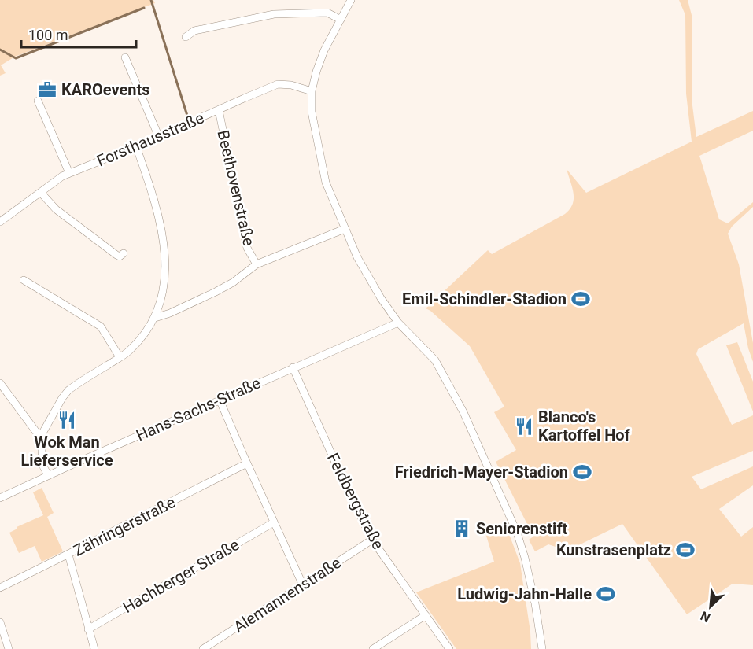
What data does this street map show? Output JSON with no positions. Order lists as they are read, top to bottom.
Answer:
{
  "streets": {
    "street": [
      "Forsthausstraße",
      "Beethovenstraße",
      "Hans-Sachs-Straße",
      "Feldbergstraße",
      "Zähringerstraße",
      "Hachberger Straße",
      "Alemannenstraße"
    ]
  },
  "crossings": [
    ["Forsthausstraße", "Beethovenstraße"],
    ["Hans-Sachs-Straße", "Feldbergstraße"],
    ["Feldbergstraße", "Alemannenstraße"]
  ],
  "places": {
    "office": ["KAROevents"],
    "sports": [
      "Emil-Schindler-Stadion",
      "Friedrich-Mayer-Stadion",
      "Kunstrasenplatz",
      "Ludwig-Jahn-Halle"
    ],
    "restaurant": ["Wok Man Lieferservice", "Blanco's Kartoffel Hof"],
    "building": ["Seniorenstift"]
  },
  "scale_bar": "100 m",
  "north": "bottom left"
}
